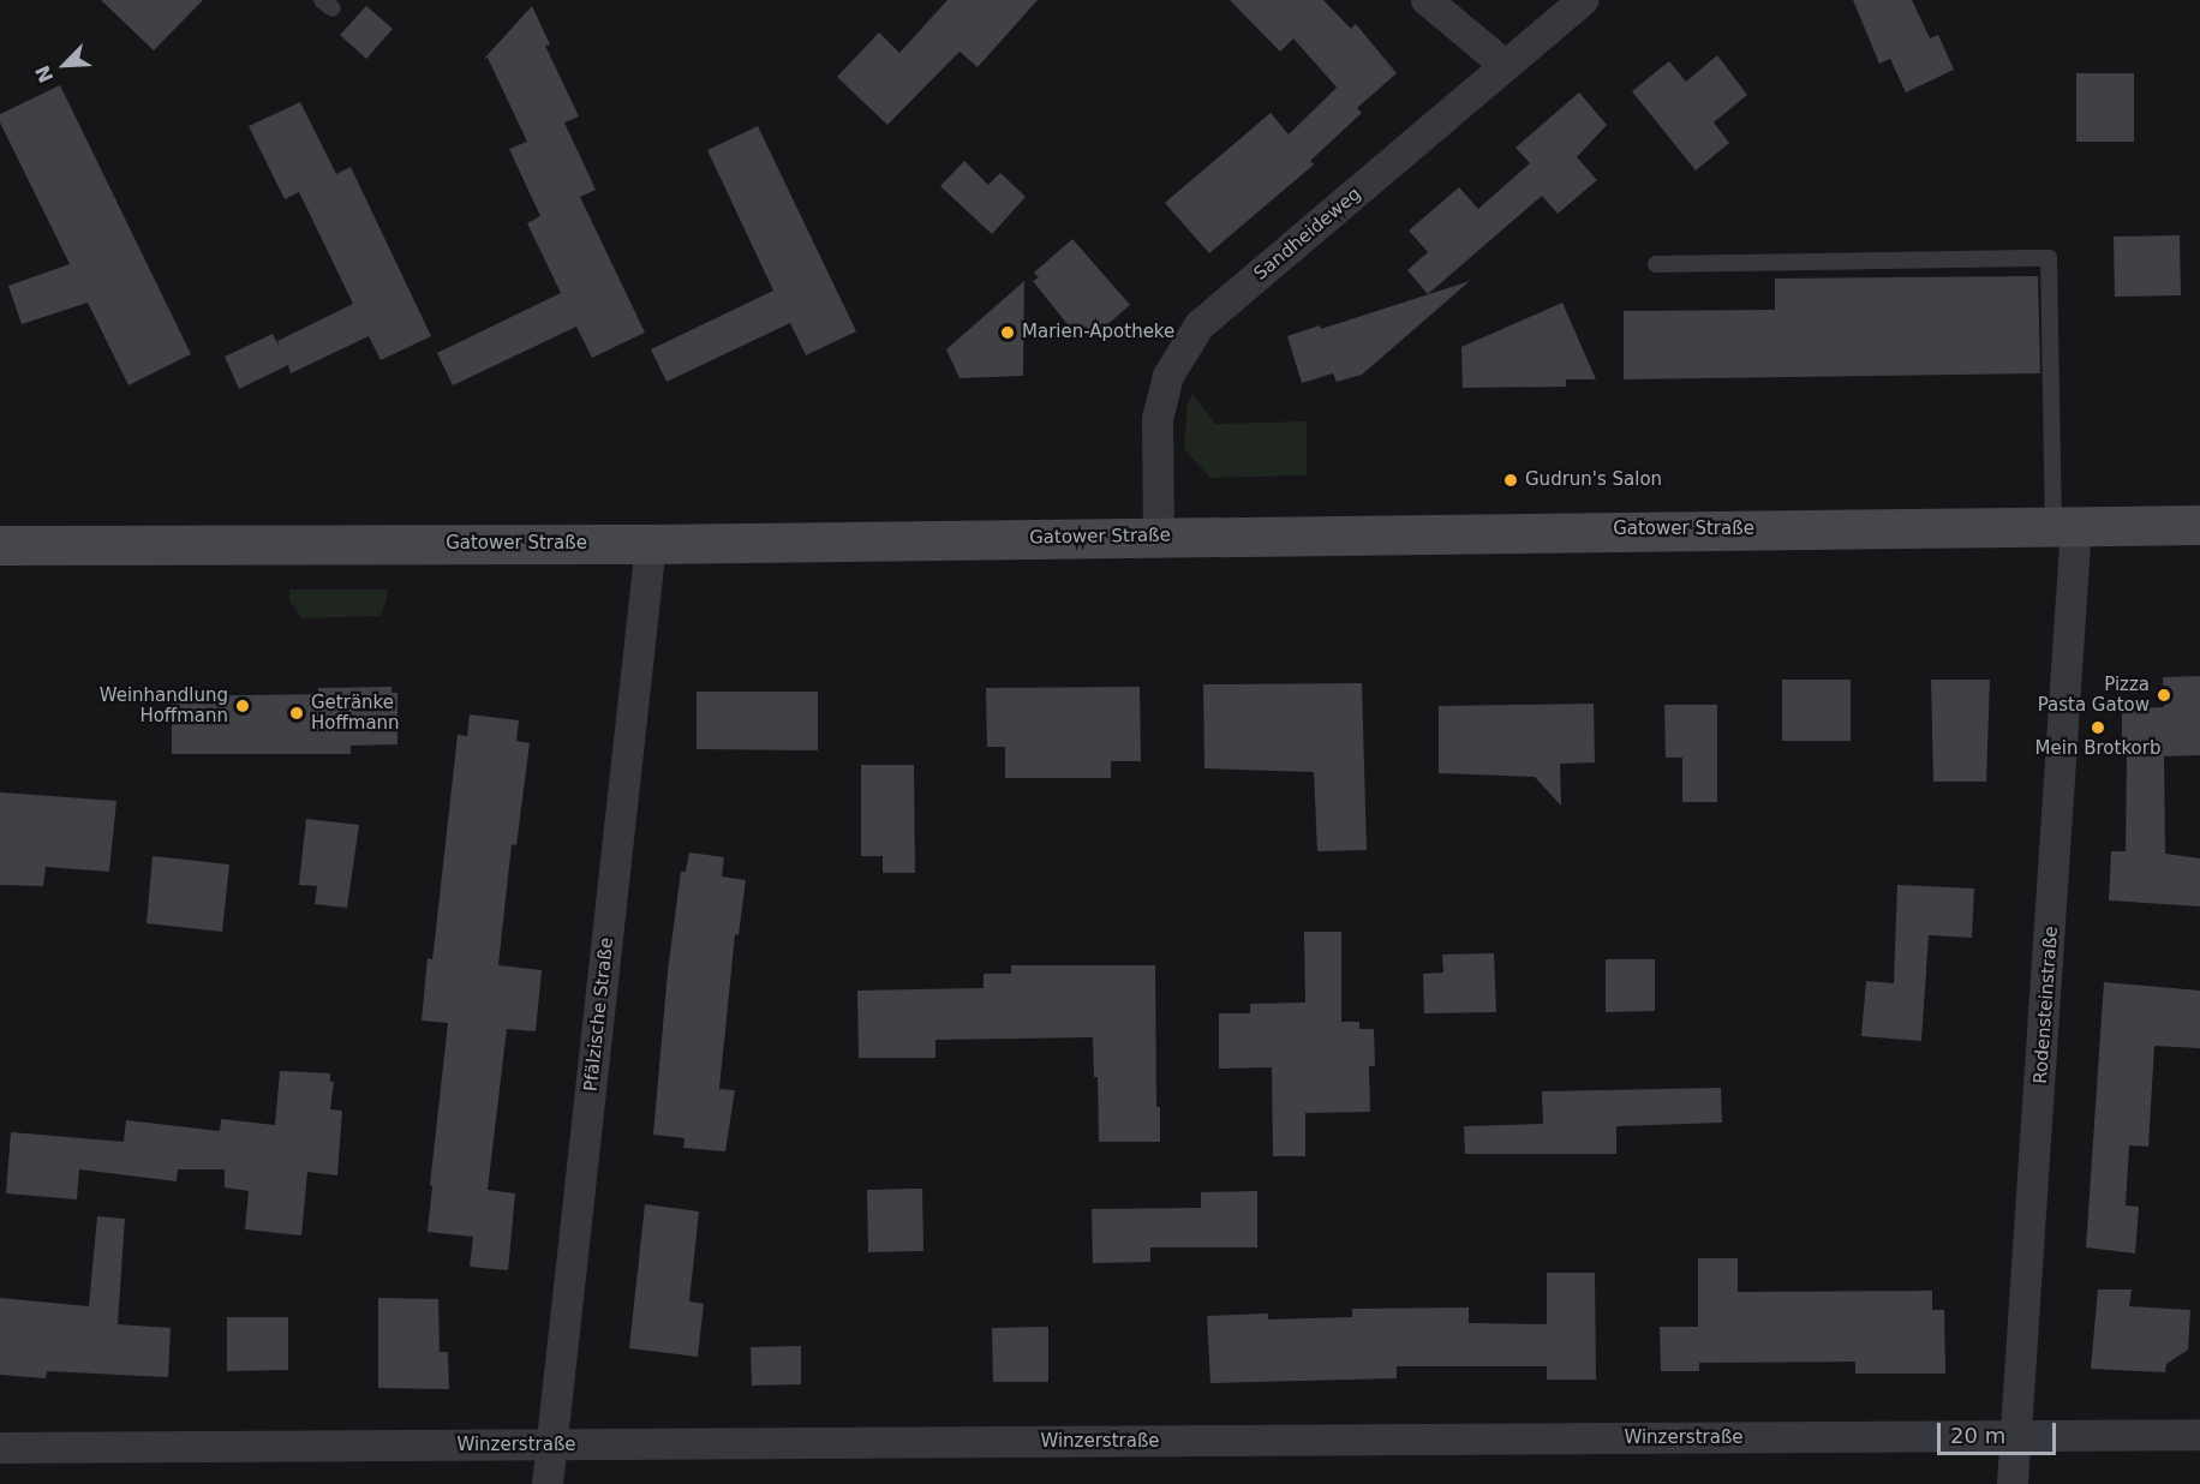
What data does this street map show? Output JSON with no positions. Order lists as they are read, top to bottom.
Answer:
{
  "streets": {
    "main road": ["Gatower Straße"],
    "street": [
      "Sandheideweg",
      "Rodensteinstraße",
      "Pfälzische Straße",
      "Winzerstraße"
    ]
  },
  "crossings": [
    ["Sandheideweg", "Gatower Straße"],
    ["Gatower Straße", "Rodensteinstraße"],
    ["Gatower Straße", "Pfälzische Straße"],
    ["Rodensteinstraße", "Winzerstraße"],
    ["Pfälzische Straße", "Winzerstraße"]
  ],
  "places": [
    "Marien-Apotheke",
    "Gudrun's Salon",
    "Pizza Pasta Gatow",
    "Weinhandlung Hoffmann",
    "Getränke Hoffmann",
    "Mein Brotkorb"
  ],
  "scale_bar": "20 m",
  "north": "bottom left"
}
